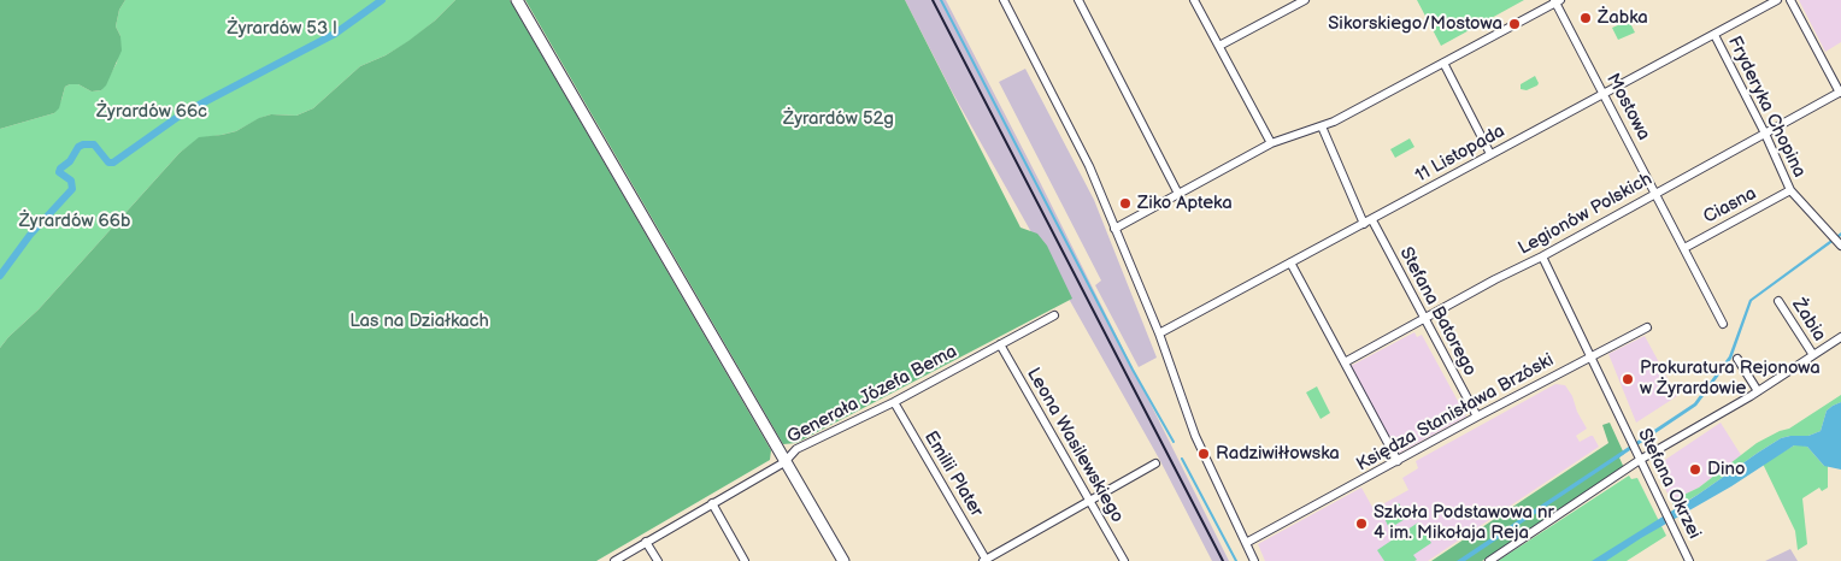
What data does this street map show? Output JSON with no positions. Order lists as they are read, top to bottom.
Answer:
{
  "streets": {
    "street": [
      "Mostowa",
      "Fryderyka Chopina",
      "11 Listopada",
      "Ciasna",
      "Legionów Polskich",
      "Stefana Batorego",
      "Żabia",
      "Generała Józefa Bema",
      "Księdza Stanisława Brzóski",
      "Leona Wasilewskiego",
      "Emilii Plater",
      "Stefana Okrzei"
    ]
  },
  "crossings": [
    ["Mostowa", "11 Listopada"],
    ["Mostowa", "Ciasna"],
    ["Mostowa", "Legionów Polskich"],
    ["Fryderyka Chopina", "11 Listopada"],
    ["Fryderyka Chopina", "Ciasna"],
    ["Fryderyka Chopina", "Legionów Polskich"],
    ["11 Listopada", "Stefana Batorego"],
    ["Legionów Polskich", "Stefana Batorego"],
    ["Legionów Polskich", "Stefana Okrzei"],
    ["Stefana Batorego", "Księdza Stanisława Brzóski"],
    ["Generała Józefa Bema", "Leona Wasilewskiego"],
    ["Generała Józefa Bema", "Emilii Plater"],
    ["Księdza Stanisława Brzóski", "Stefana Okrzei"]
  ],
  "parks": [
    "Żyrardów 53 l",
    "Żyrardów 66c",
    "Żyrardów 52g",
    "Żyrardów 66b",
    "Las na Działkach"
  ],
  "places": [
    "Żabka",
    "Sikorskiego/Mostowa",
    "Ziko Apteka",
    "Prokuratura Rejonowa w Żyrardowie",
    "Radziwiłłowska",
    "Dino",
    "Szkoła Podstawowa nr 4 im. Mikołaja Reja"
  ]
}
